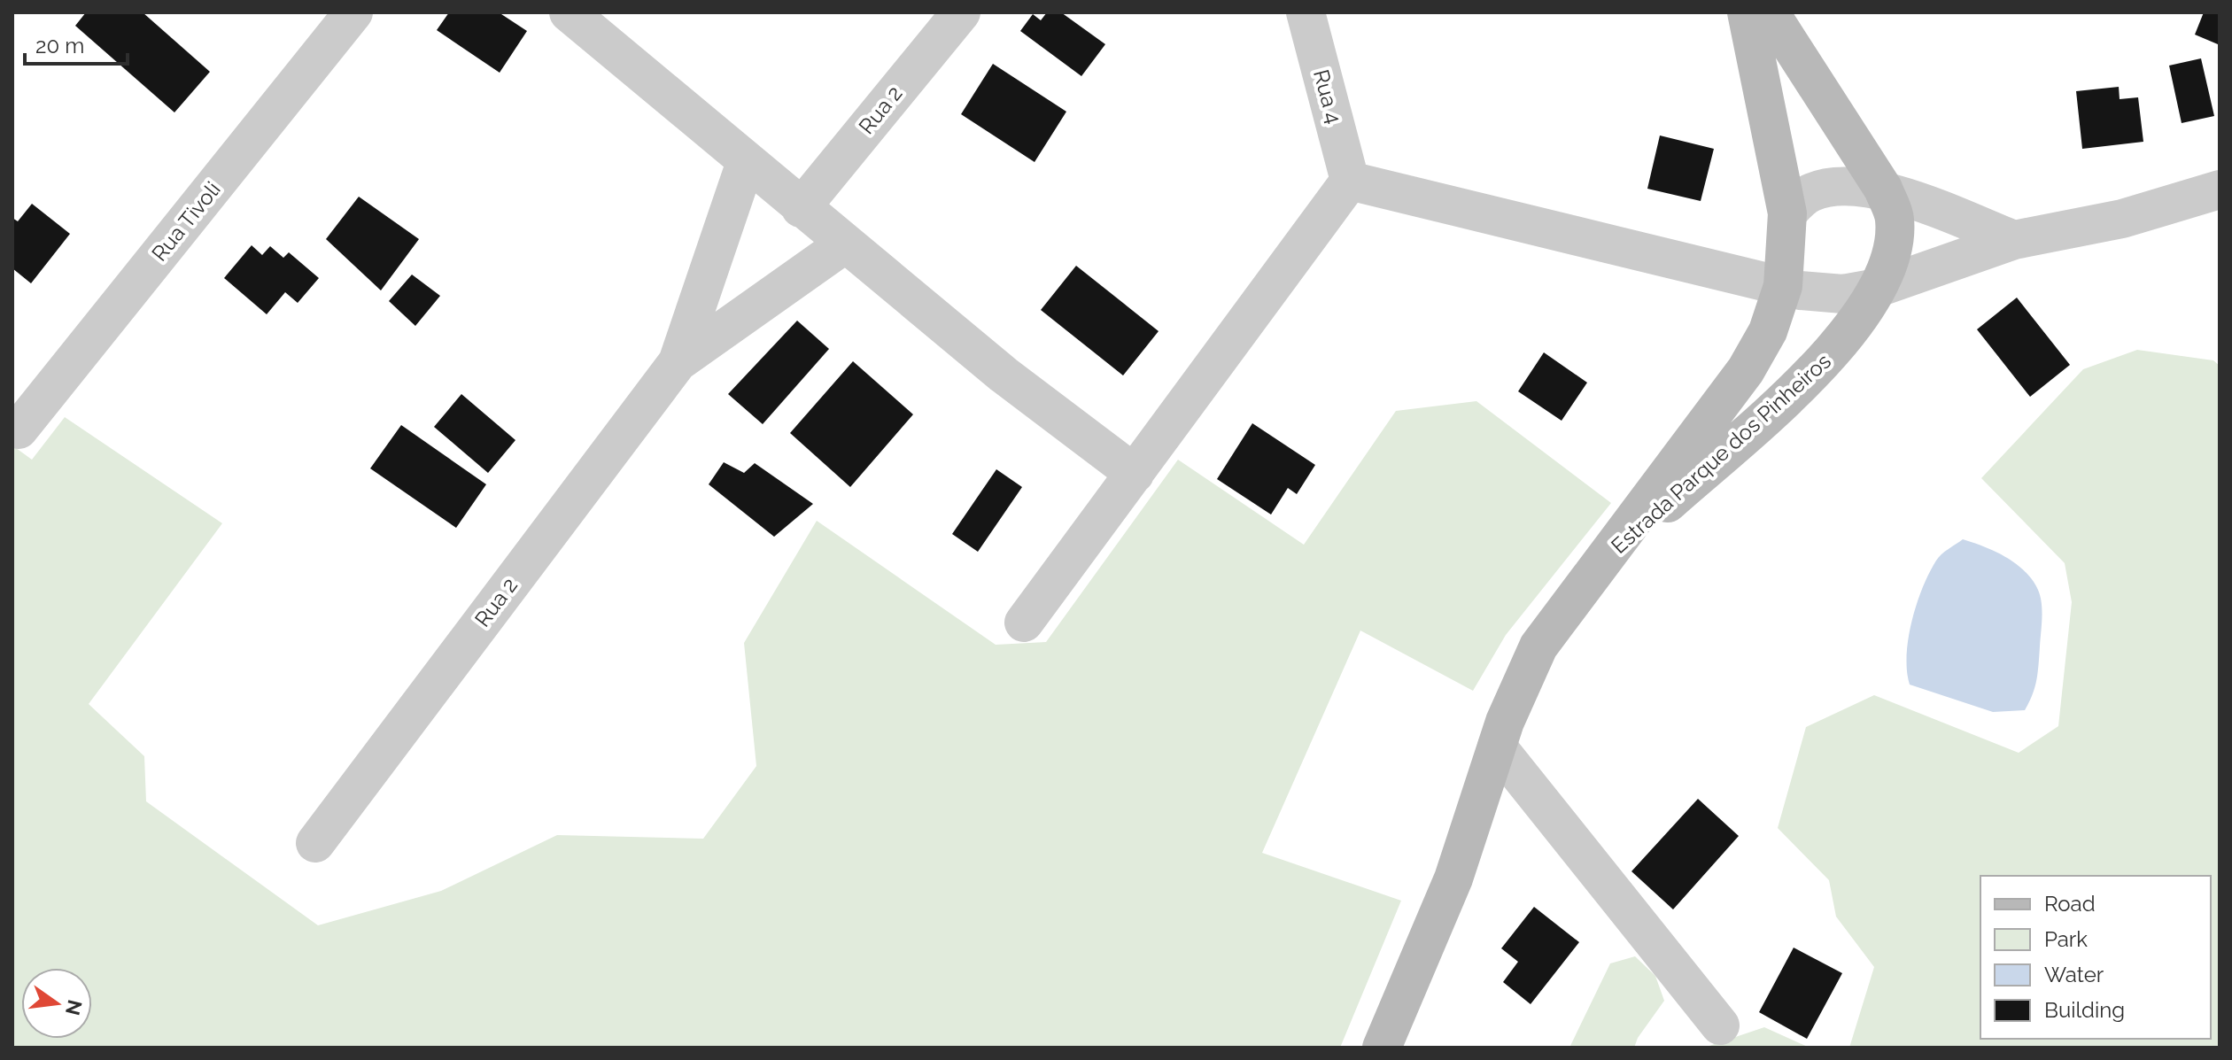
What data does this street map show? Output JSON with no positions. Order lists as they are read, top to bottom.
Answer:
{
  "streets": {
    "street": [
      "Rua 4",
      "Rua 2",
      "Rua Tivoli",
      "Estrada Parque dos Pinheiros"
    ]
  },
  "legend": [
    "Road",
    "Park",
    "Water",
    "Building"
  ],
  "scale_bar": "20 m",
  "north": "right"
}
